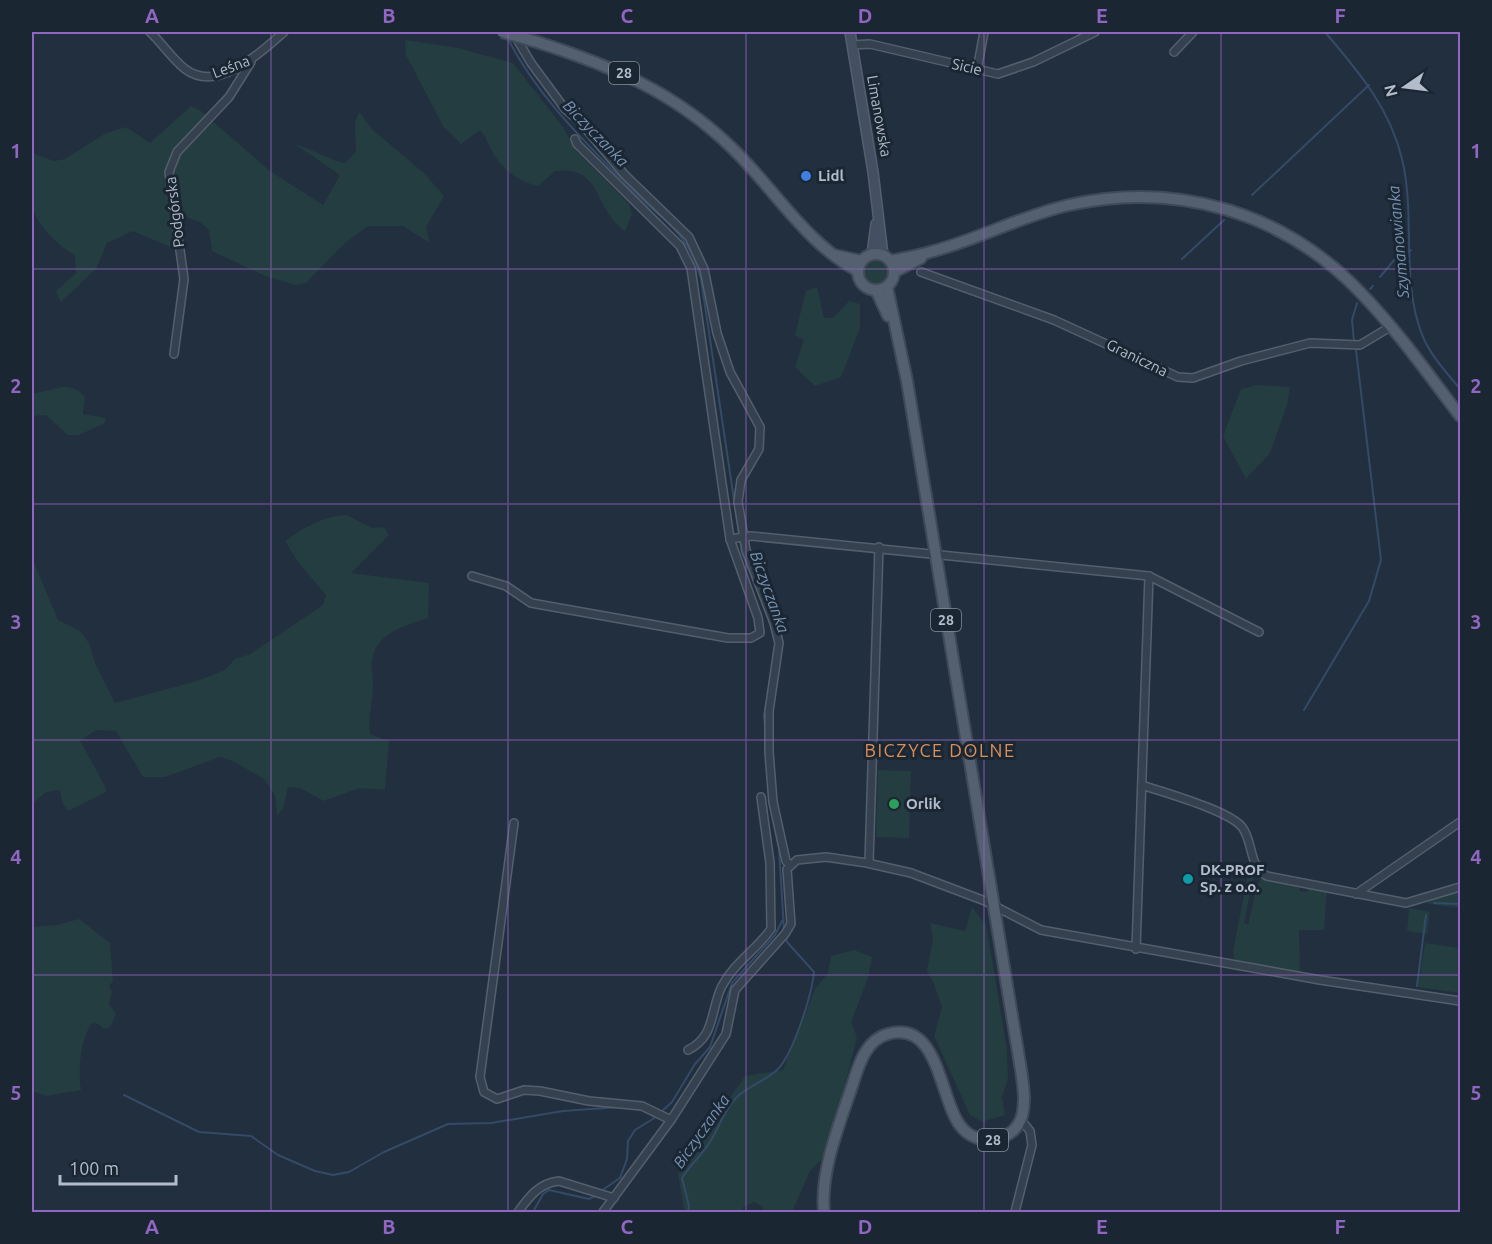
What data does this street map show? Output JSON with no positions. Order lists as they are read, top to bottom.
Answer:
{
  "streets": {
    "main road": ["28", "Limanowska"],
    "street": [
      "Leśna",
      "Sicie",
      "Podgórska",
      "Graniczna"
    ]
  },
  "crossings": [
    ["Leśna", "Podgórska"],
    ["Sicie", "Limanowska"]
  ],
  "districts": ["BICZYCE DOLNE"],
  "water": ["Biczyczanka", "Szymanowianka"],
  "places": ["Lidl", "Orlik", "DK-PROF Sp. z o.o."],
  "scale_bar": "100 m",
  "north": "left",
  "grid": {
    "columns": [
      "A",
      "B",
      "C",
      "D",
      "E",
      "F"
    ],
    "rows": [
      "1",
      "2",
      "3",
      "4",
      "5"
    ]
  }
}
